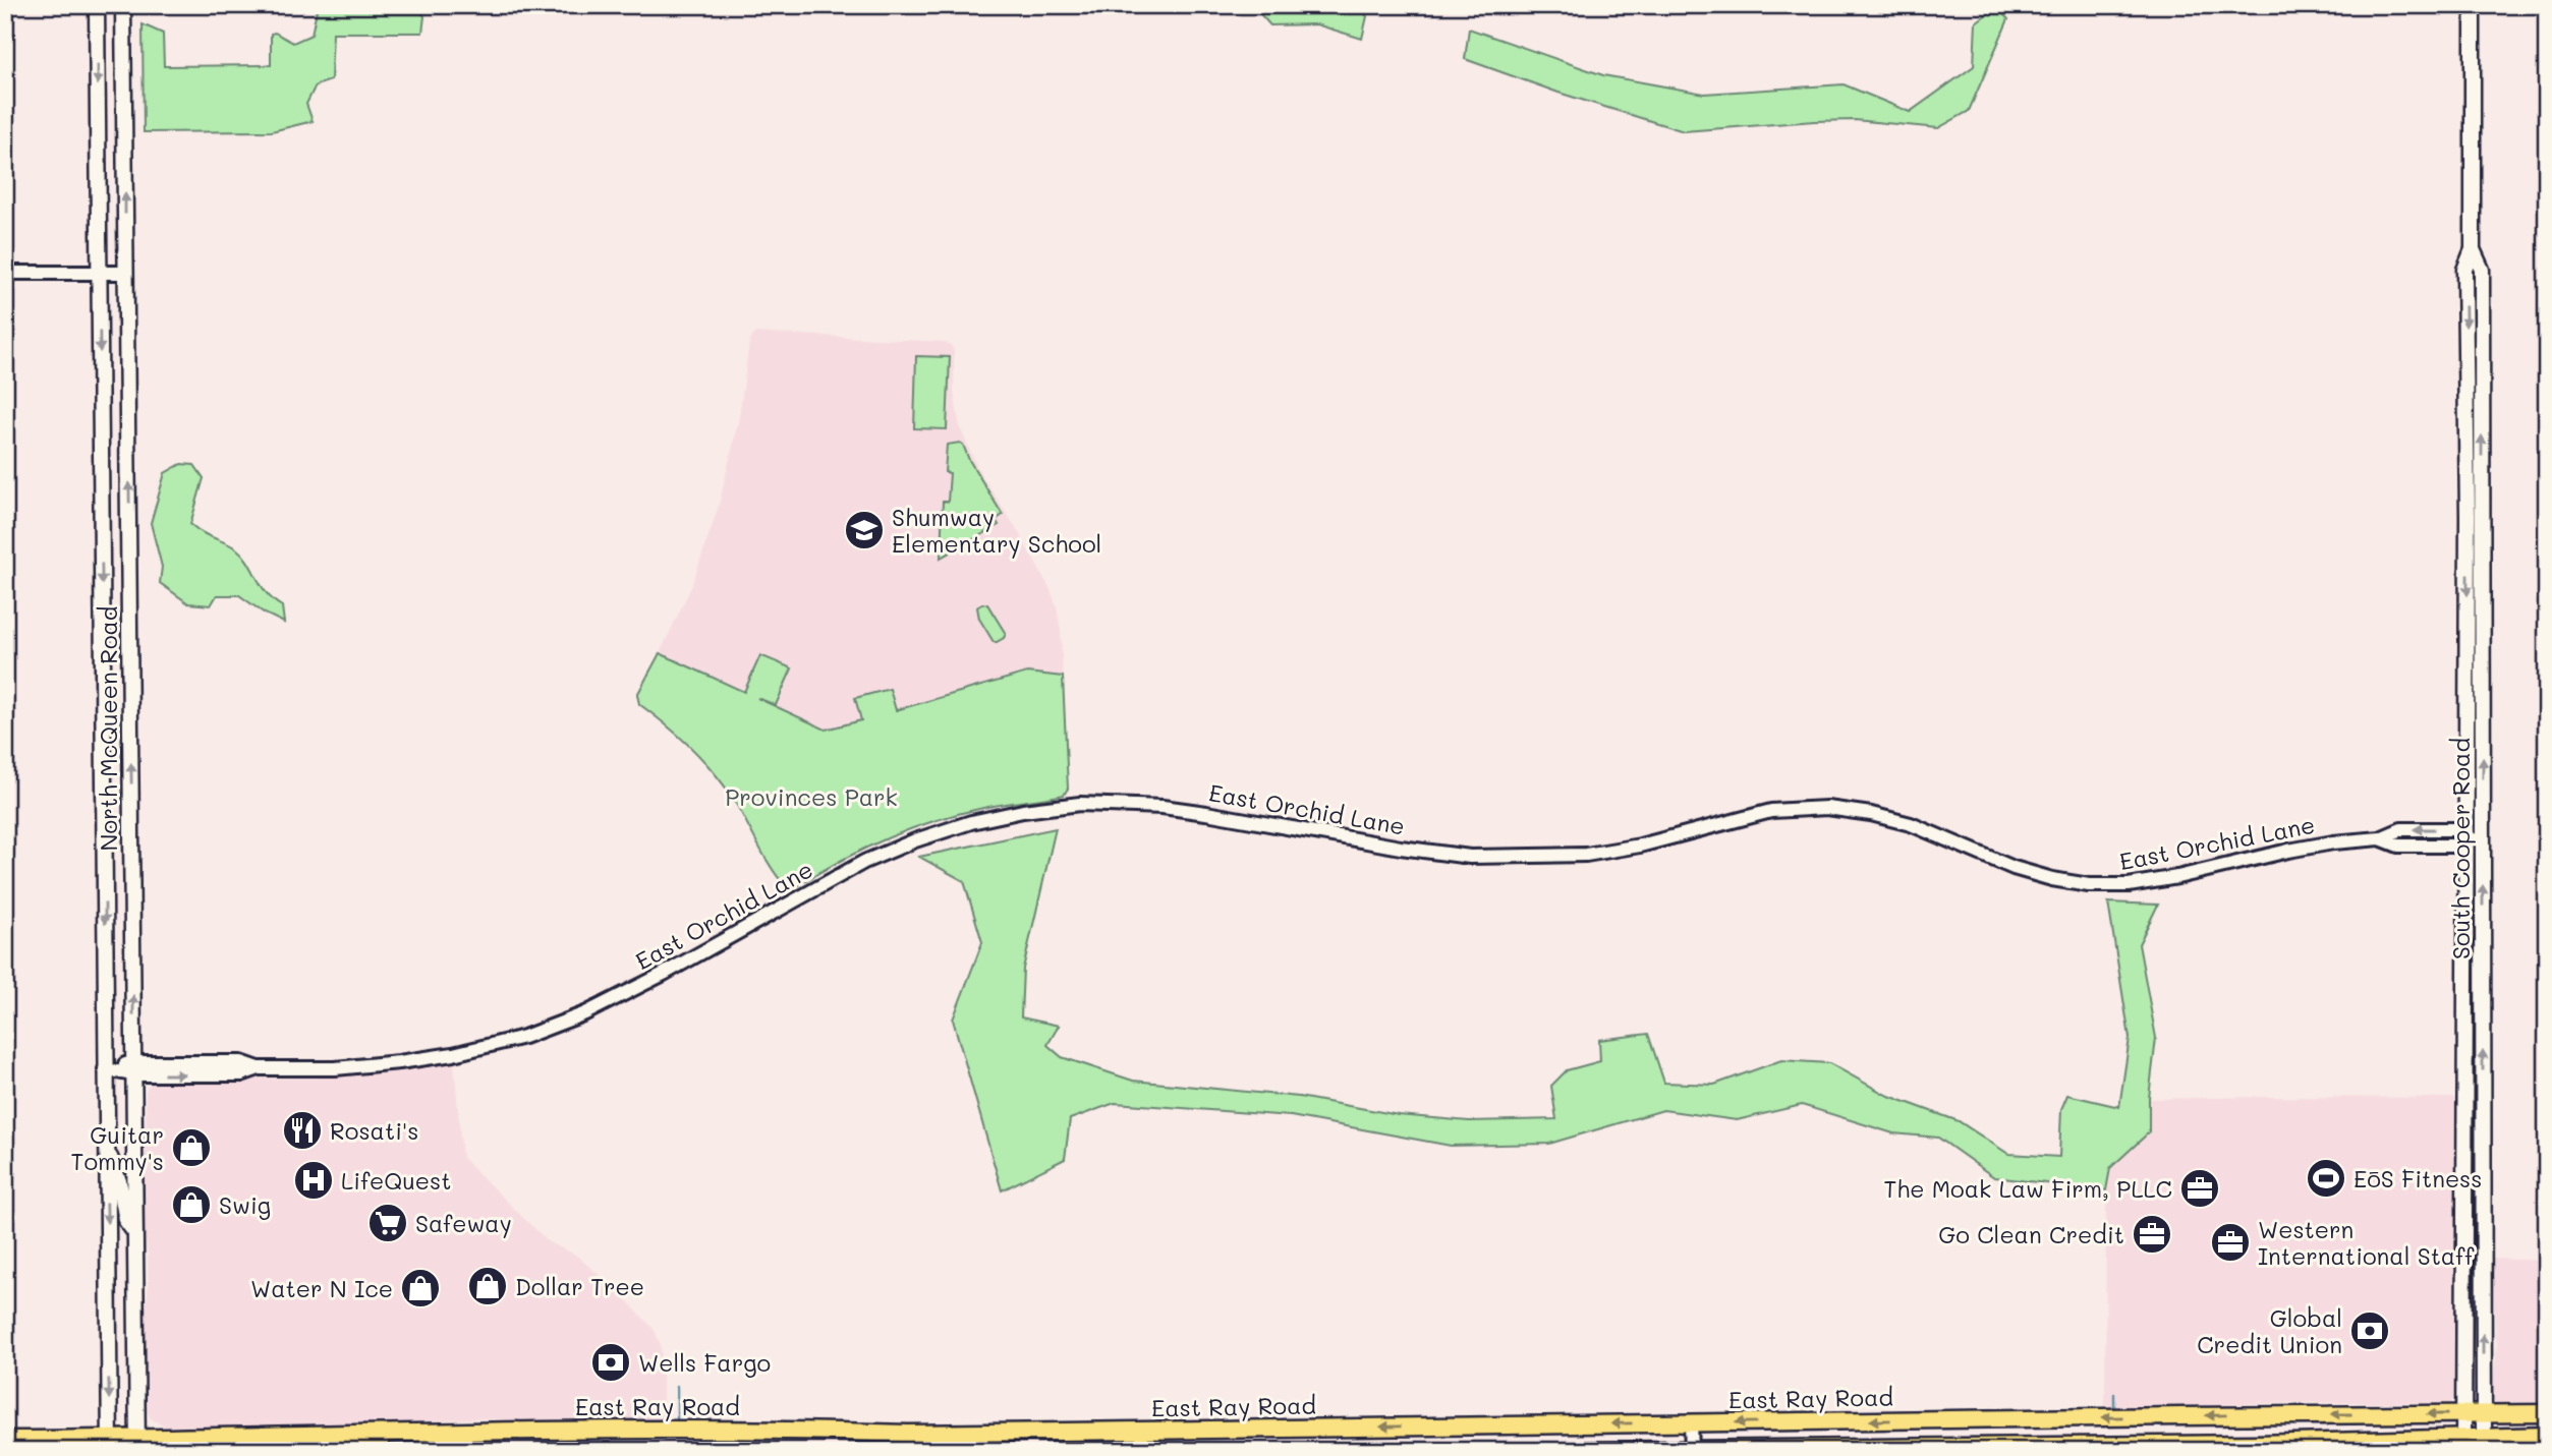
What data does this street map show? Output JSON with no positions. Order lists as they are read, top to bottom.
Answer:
{
  "streets": {
    "main road": ["North McQueen Road", "South Cooper Road", "East Ray Road"],
    "street": ["East Orchid Lane"]
  },
  "crossings": [
    ["North McQueen Road", "East Orchid Lane"],
    ["North McQueen Road", "East Ray Road"],
    ["East Orchid Lane", "South Cooper Road"],
    ["South Cooper Road", "East Ray Road"]
  ],
  "parks": ["Provinces Park"],
  "places": {
    "school or university": ["Shumway Elementary School"],
    "restaurant": ["Rosati's"],
    "shop": [
      "Guitar Tommy's",
      "Swig",
      "Dollar Tree",
      "Water N Ice"
    ],
    "sports": ["EōS Fitness"],
    "hospital": ["LifeQuest"],
    "office": ["The Moak Law Firm, PLLC", "Go Clean Credit", "Western International Staff"],
    "supermarket": ["Safeway"],
    "bank": ["Global Credit Union", "Wells Fargo"]
  }
}
